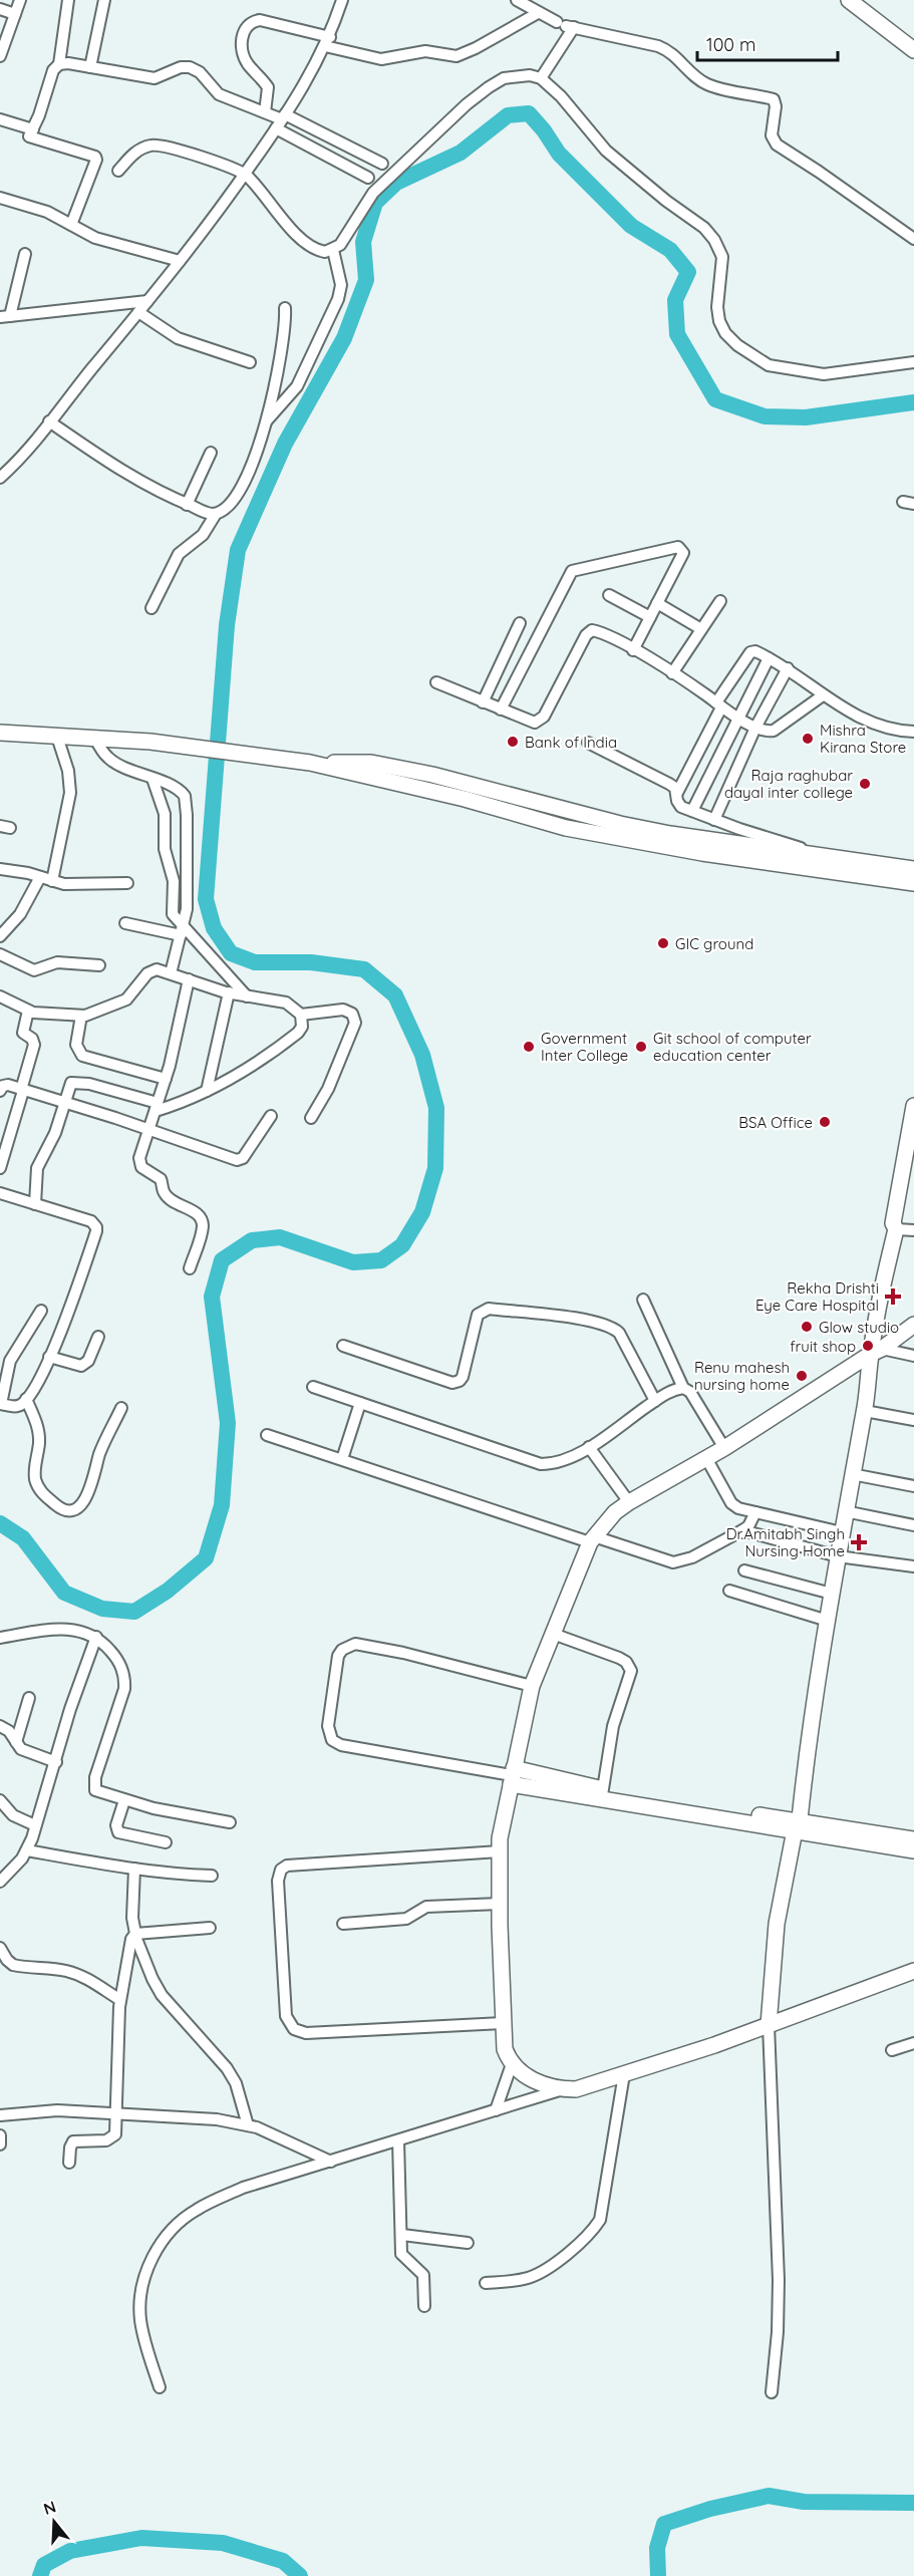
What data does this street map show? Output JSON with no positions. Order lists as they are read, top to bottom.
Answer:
{
  "places": {
    "other": [
      "Mishra Kirana Store",
      "Bank of India",
      "Raja raghubar dayal inter college",
      "GIC ground",
      "Government Inter College",
      "Git school of computer education center",
      "BSA Office",
      "Glow studio",
      "fruit shop",
      "Renu mahesh nursing home"
    ],
    "health": ["Rekha Drishti Eye Care Hospital", "Dr.Amitabh Singh Nursing Home"]
  },
  "scale_bar": "100 m",
  "north": "top"
}
